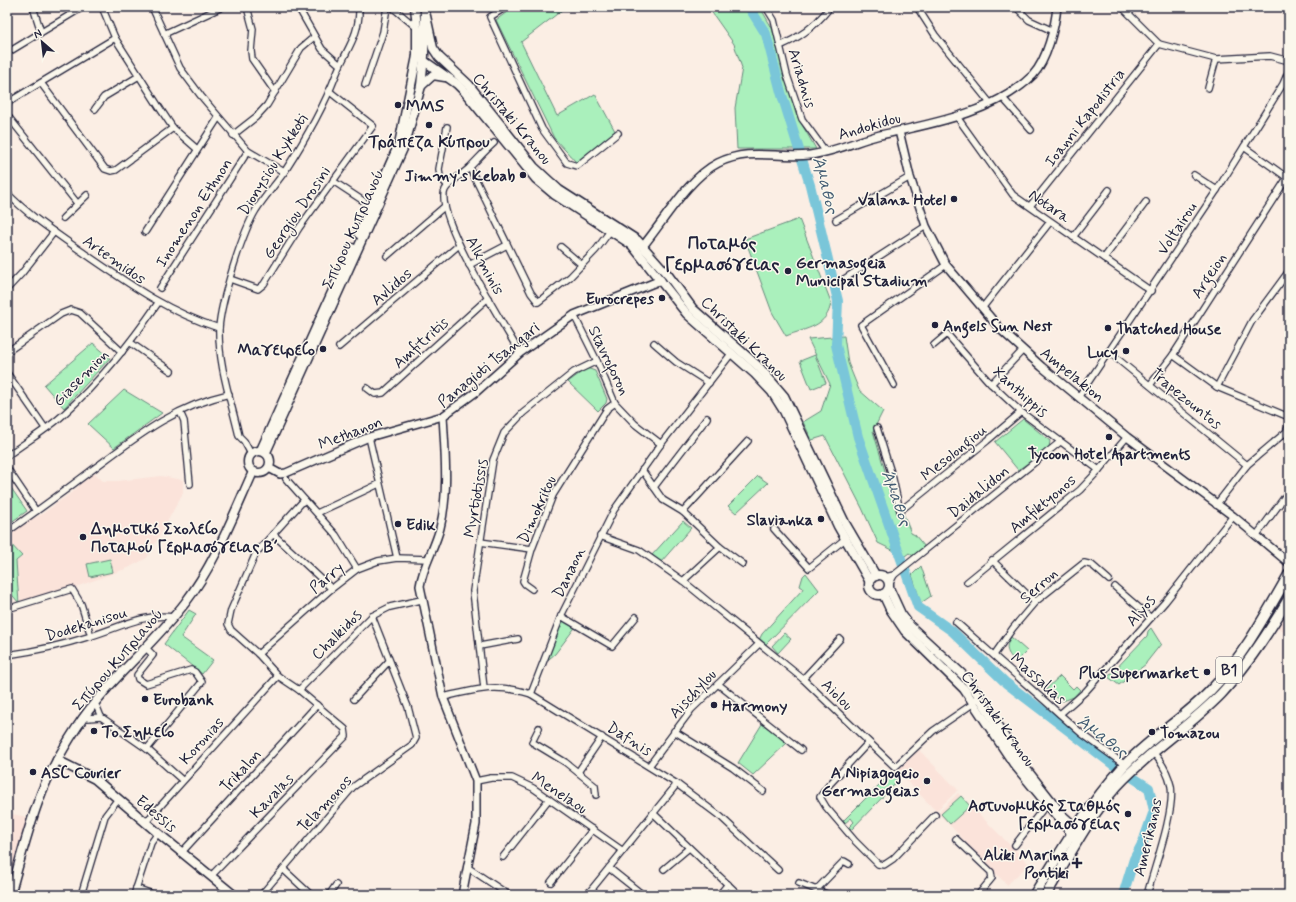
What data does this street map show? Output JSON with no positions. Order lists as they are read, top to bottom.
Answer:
{
  "streets": {
    "main road": [
      "Christaki Kranou",
      "Σπύρου Κυπριανού",
      "B1",
      "Edessis"
    ],
    "street": [
      "Ariadnis",
      "Ioanni Kapodistria",
      "Andokidou",
      "Dionysiou Kykkoti",
      "Notara",
      "Inomenon Ethnon",
      "Georgiou Drosini",
      "Voltairou",
      "Artemidos",
      "Alkminis",
      "Argeion",
      "Avlidos",
      "Amfitritis",
      "Stavroforon",
      "Panagioti Tsangari",
      "Ampelakion",
      "Giasemion",
      "Xanthippis",
      "Trapezountos",
      "Methanon",
      "Mesolongiou",
      "Daidalidon",
      "Myrtiotissis",
      "Amfiktyonos",
      "Dimokritou",
      "Danaon",
      "Parry",
      "Serron",
      "Alyos",
      "Dodekanisou",
      "Chalkidos",
      "Massalias",
      "Aischylou",
      "Aiolou",
      "Dafnis",
      "Koronias",
      "Trikalon",
      "Menelaou",
      "Kavalas",
      "Telamonos",
      "Amerikanas"
    ]
  },
  "crossings": [
    ["Ariadnis", "Andokidou"],
    ["Ioanni Kapodistria", "Notara"],
    ["Christaki Kranou", "Andokidou"],
    ["Christaki Kranou", "Σπύρου Κυπριανού"],
    ["Christaki Kranou", "Panagioti Tsangari"],
    ["Christaki Kranou", "Danaon"],
    ["Christaki Kranou", "B1"],
    ["Christaki Kranou", "Aiolou"],
    ["Andokidou", "Notara"],
    ["Andokidou", "Ampelakion"],
    ["Dionysiou Kykkoti", "Georgiou Drosini"],
    ["Dionysiou Kykkoti", "Σπύρου Κυπριανού"],
    ["Dionysiou Kykkoti", "Artemidos"],
    ["Dionysiou Kykkoti", "Methanon"],
    ["Notara", "Voltairou"],
    ["Voltairou", "Ampelakion"],
    ["Voltairou", "Trapezountos"],
    ["Σπύρου Κυπριανού", "Methanon"],
    ["Σπύρου Κυπριανού", "Dodekanisou"],
    ["Σπύρου Κυπριανού", "Edessis"],
    ["Artemidos", "Giasemion"],
    ["Alkminis", "Avlidos"],
    ["Alkminis", "Amfitritis"],
    ["Alkminis", "Panagioti Tsangari"],
    ["Argeion", "Trapezountos"],
    ["Stavroforon", "Panagioti Tsangari"],
    ["Stavroforon", "Myrtiotissis"],
    ["Stavroforon", "Dimokritou"],
    ["Stavroforon", "Danaon"],
    ["Panagioti Tsangari", "Methanon"],
    ["Panagioti Tsangari", "Parry"],
    ["Panagioti Tsangari", "Chalkidos"],
    ["Panagioti Tsangari", "Dafnis"],
    ["Panagioti Tsangari", "Menelaou"],
    ["Ampelakion", "Amfiktyonos"],
    ["Ampelakion", "Alyos"],
    ["Xanthippis", "Mesolongiou"],
    ["Xanthippis", "Daidalidon"],
    ["Xanthippis", "Amfiktyonos"],
    ["Myrtiotissis", "Dafnis"],
    ["Danaon", "Aiolou"],
    ["Danaon", "Dafnis"],
    ["Serron", "Massalias"],
    ["Alyos", "Massalias"],
    ["B1", "Massalias"],
    ["B1", "Amerikanas"],
    ["Aischylou", "Aiolou"],
    ["Aischylou", "Dafnis"],
    ["Koronias", "Edessis"],
    ["Trikalon", "Kavalas"],
    ["Trikalon", "Edessis"],
    ["Kavalas", "Edessis"]
  ],
  "districts": ["Ποταμός Γερμασόγειας"],
  "water": ["Άμαθος"],
  "places": {
    "other": [
      "MMS",
      "Τράπεζα Κύπρου",
      "Jimmy's Kebab",
      "Valana Hotel",
      "Germasogeia Municipal Stadium",
      "Eurocrepes",
      "Angels Sun Nest",
      "Thatched House",
      "Μαγειρείο",
      "Lucy",
      "Tycoon Hotel Apartments",
      "Slavianka",
      "Edik",
      "Δημοτικό Σχολείο Ποταμού Γερμασόγειας Β΄",
      "Plus Supermarket",
      "Eurobank",
      "Harmony",
      "Το Σημείο",
      "Tomazou",
      "ASC Courier",
      "A Nipiagogeio Germasogeias",
      "Αστυνομικός Σταθμός Γερμασόγειας"
    ],
    "health": ["Aliki Marina Pontiki"]
  },
  "north": "top left"
}
